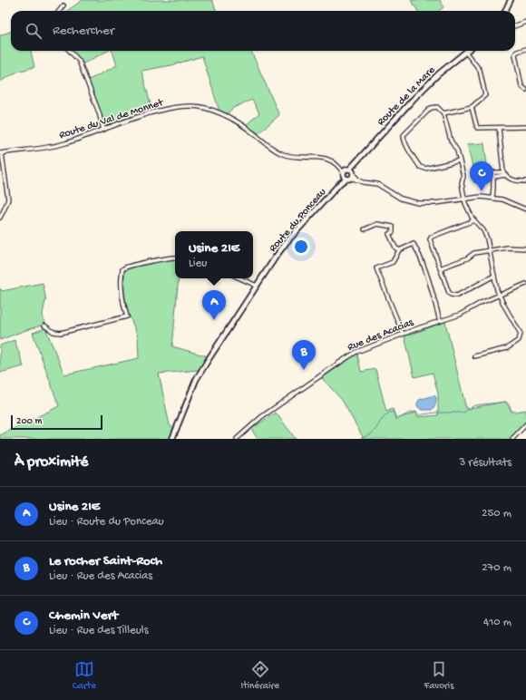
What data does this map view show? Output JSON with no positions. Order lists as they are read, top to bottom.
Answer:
{
  "streets": {
    "street": [
      "Route de la Mare",
      "Route du Val de Monnet",
      "Route du Ponceau",
      "Rue des Acacias"
    ]
  },
  "crossings": [
    ["Route de la Mare", "Route du Val de Monnet"],
    ["Route de la Mare", "Route du Ponceau"],
    ["Route du Val de Monnet", "Route du Ponceau"]
  ],
  "scale_bar": "200 m",
  "page": {
    "search": "Rechercher",
    "pins": ["C", "A", "B"],
    "popup": ["Usine 2IE", "Lieu"],
    "scale": "200 m",
    "heading": ["À proximité", "3 résultats"],
    "list": [
      {
        "mark": "A",
        "name": "Usine 2IE",
        "note": "Lieu · Route du Ponceau",
        "value": "250 m"
      },
      {
        "mark": "B",
        "name": "Le rocher Saint-Roch",
        "note": "Lieu · Rue des Acacias",
        "value": "270 m"
      },
      {
        "mark": "C",
        "name": "Chemin Vert",
        "note": "Lieu · Rue des Tilleuls",
        "value": "410 m"
      }
    ],
    "nav": ["Carte", "Itinéraire", "Favoris"]
  }
}
